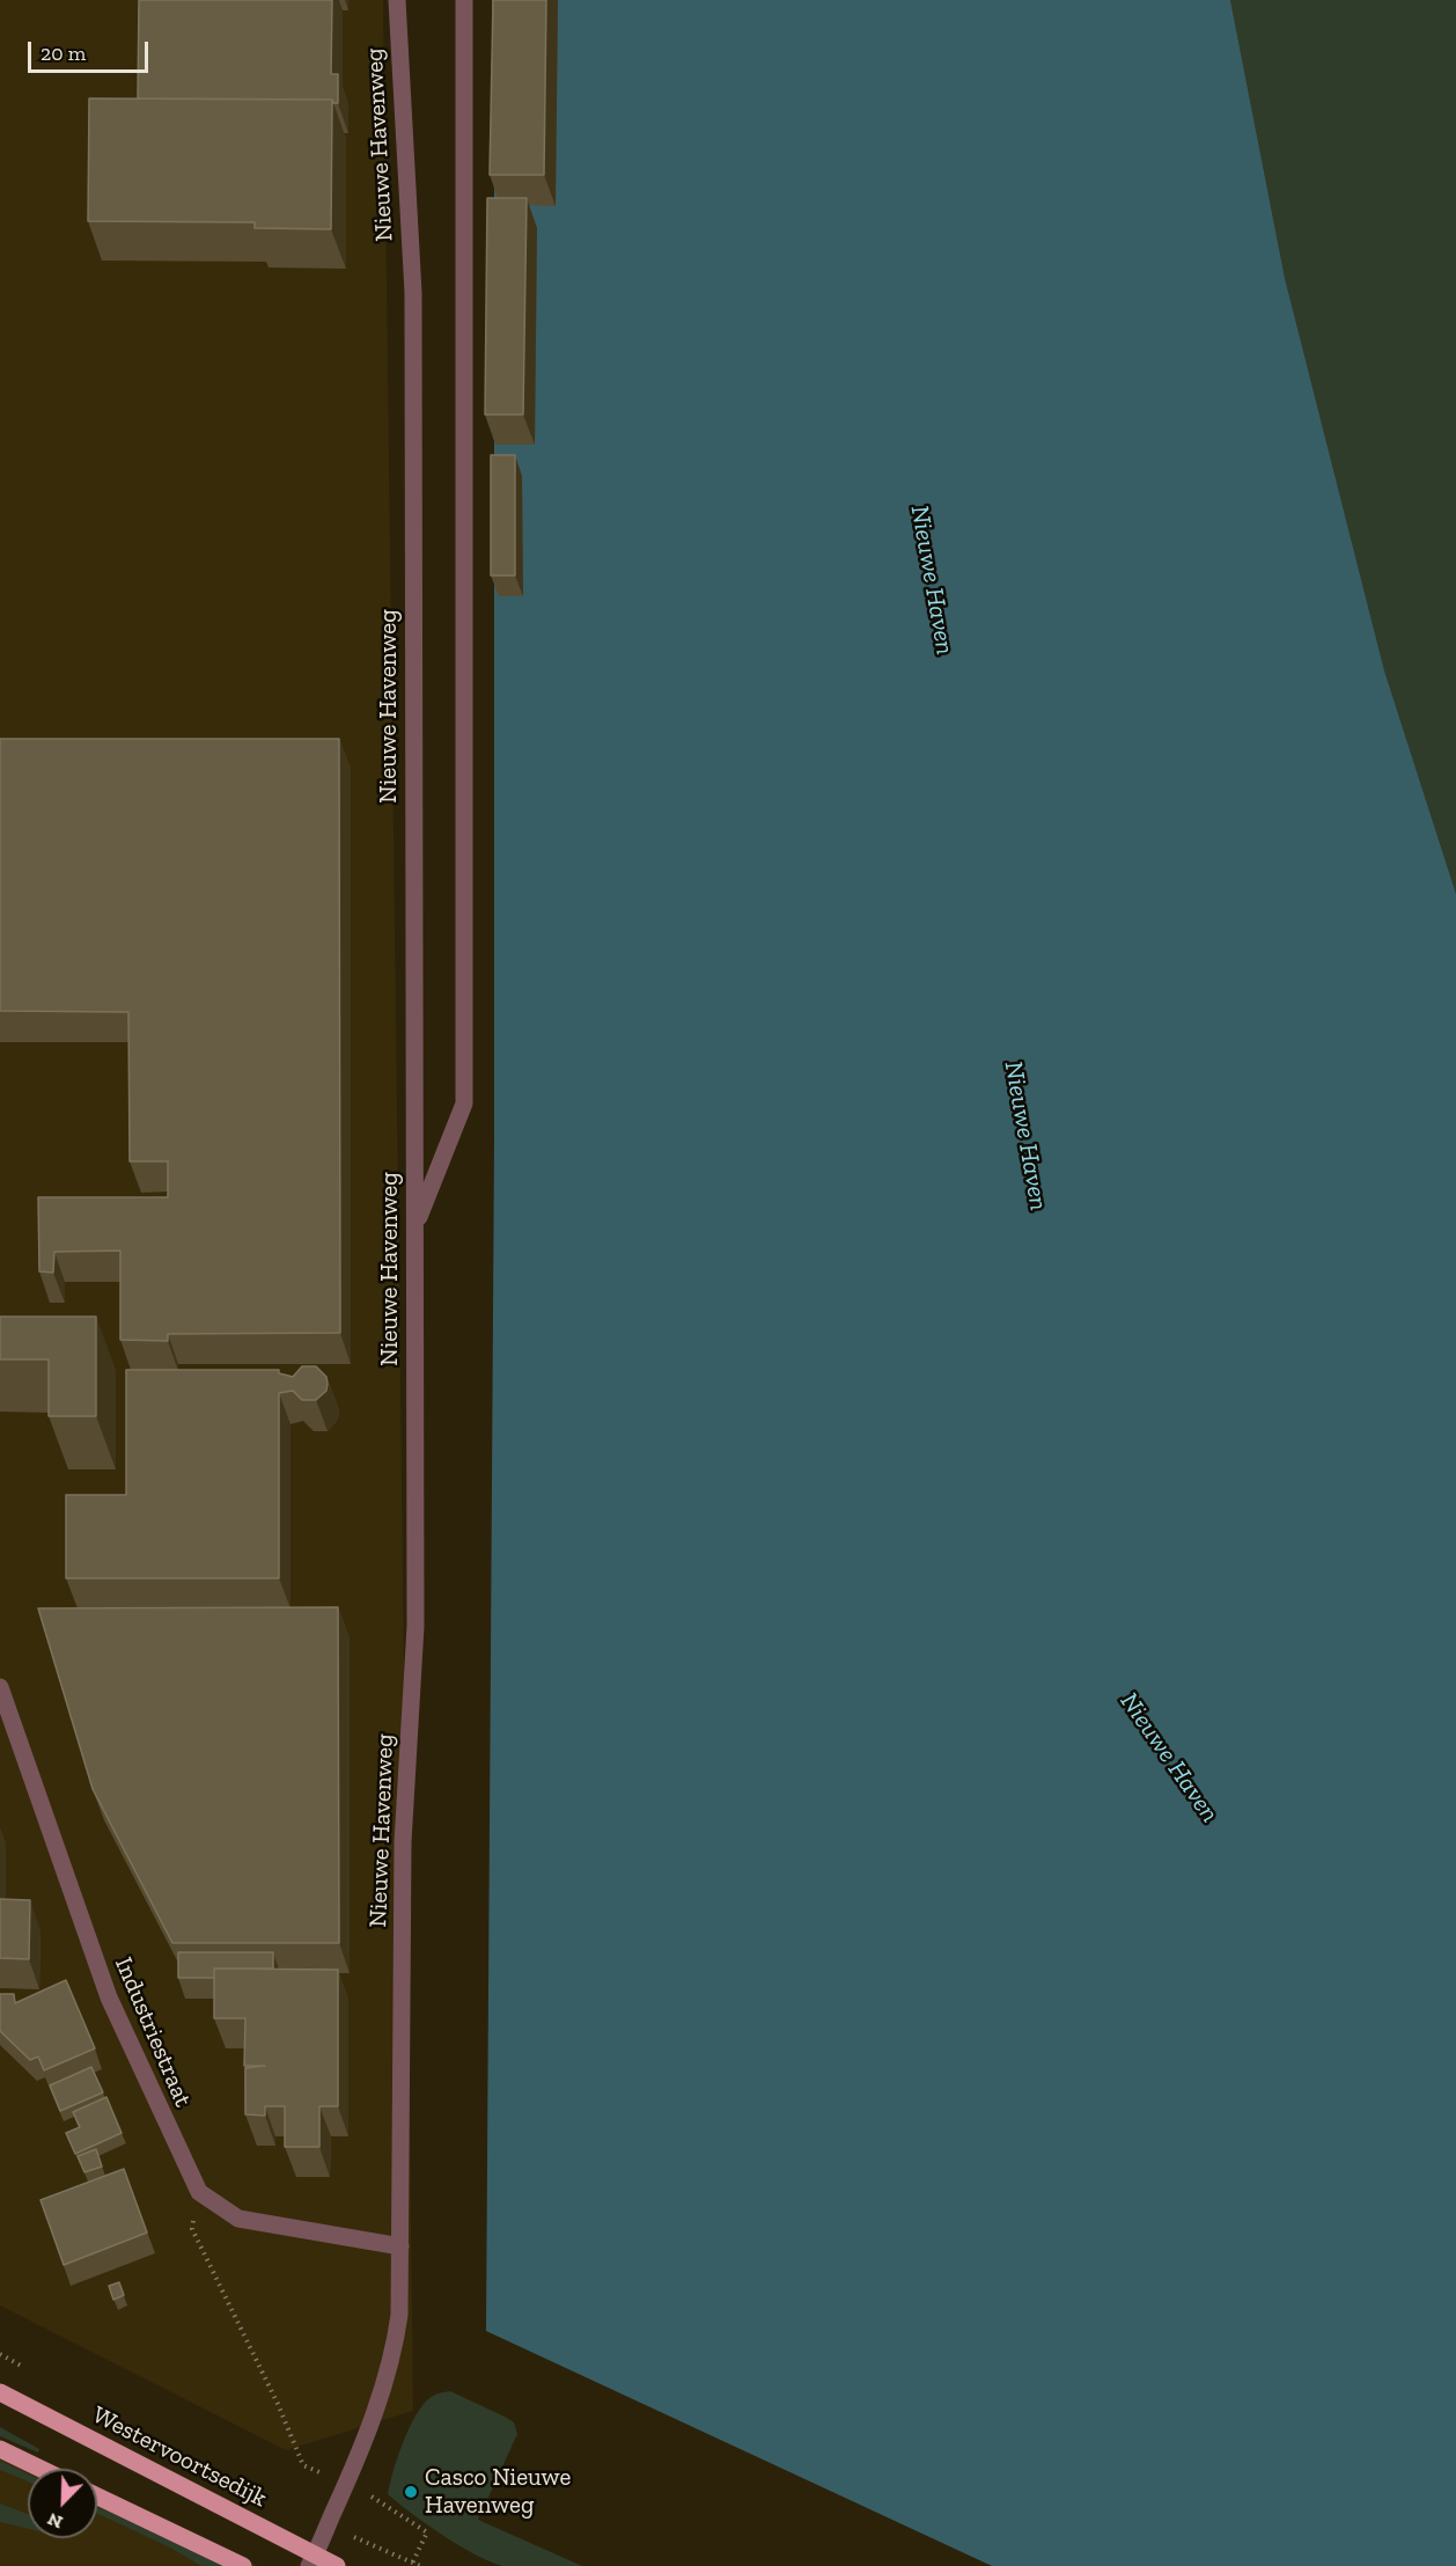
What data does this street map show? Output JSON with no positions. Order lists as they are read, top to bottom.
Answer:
{
  "streets": {
    "main road": ["Westervoortsedijk"],
    "street": ["Nieuwe Havenweg", "Industriestraat"]
  },
  "crossings": [
    ["Nieuwe Havenweg", "Westervoortsedijk"]
  ],
  "water": ["Nieuwe Haven"],
  "places": ["Casco Nieuwe Havenweg"],
  "scale_bar": "20 m",
  "north": "bottom left"
}
